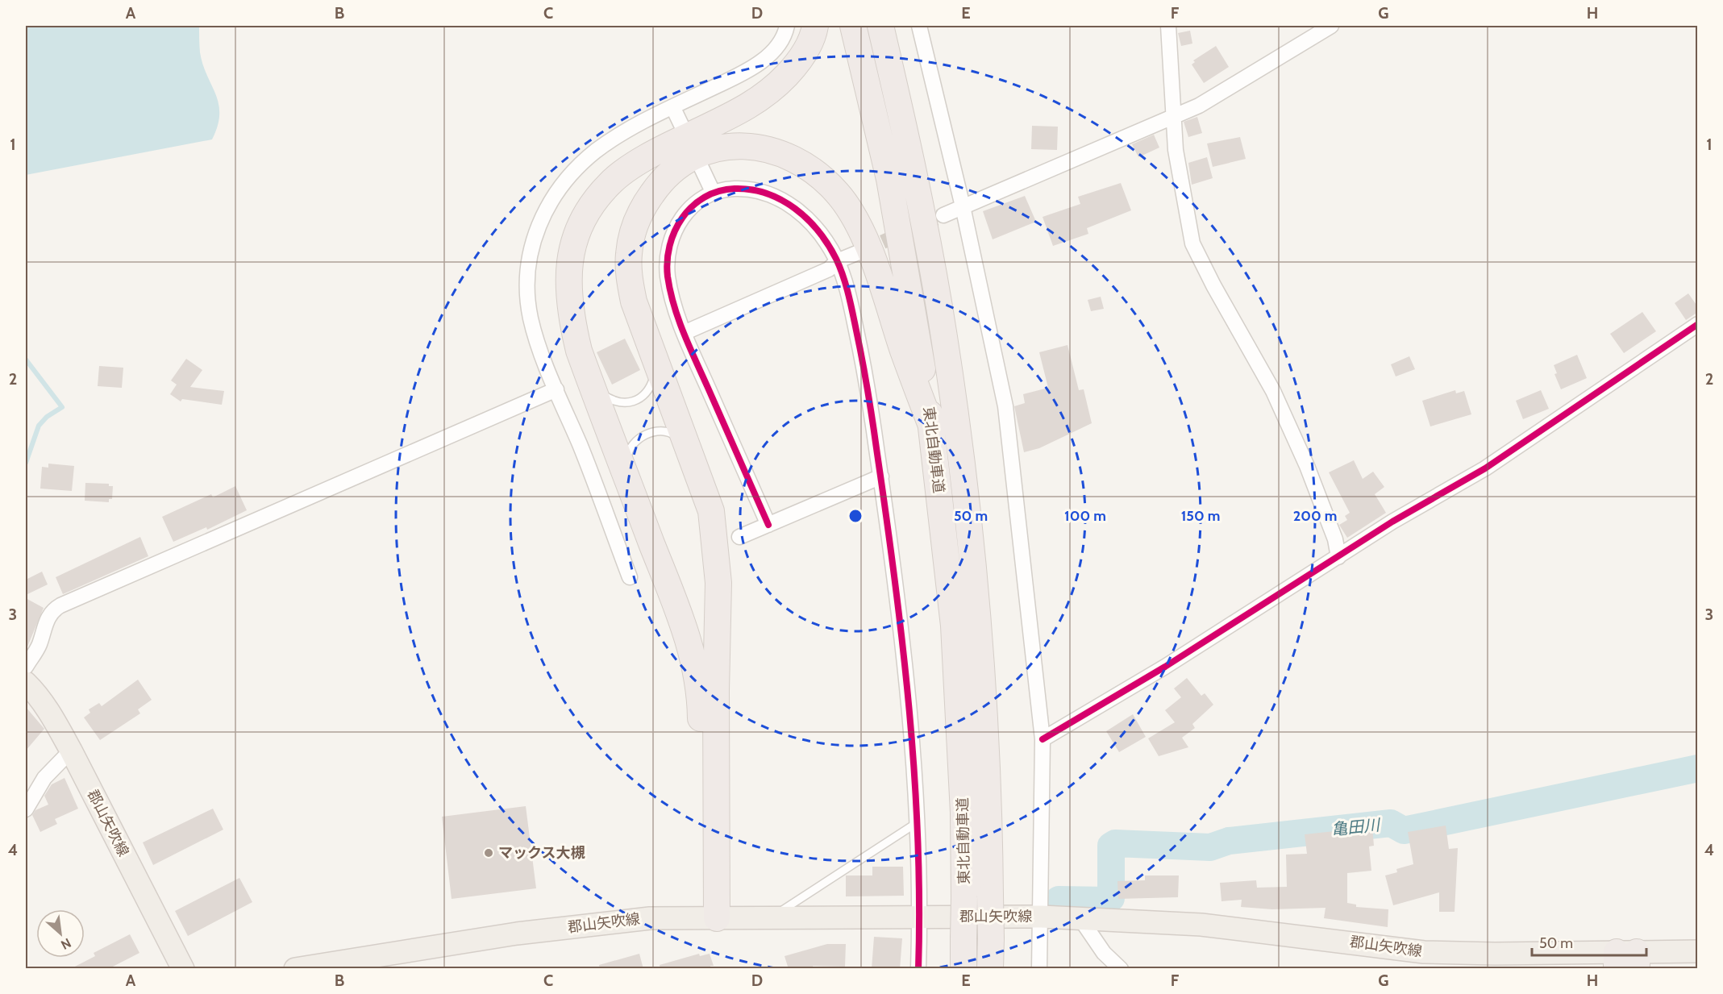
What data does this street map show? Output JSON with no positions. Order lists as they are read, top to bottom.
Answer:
{
  "streets": {
    "highway": ["東北自動車道"],
    "main road": ["郡山矢吹線"]
  },
  "water": ["亀田川"],
  "places": ["マックス大槻"],
  "scale_bar": "50 m",
  "north": "bottom right",
  "grid": {
    "columns": [
      "A",
      "B",
      "C",
      "D",
      "E",
      "F",
      "G",
      "H"
    ],
    "rows": [
      "1",
      "2",
      "3",
      "4"
    ]
  },
  "rings": [
    "50 m",
    "100 m",
    "150 m",
    "200 m"
  ]
}
